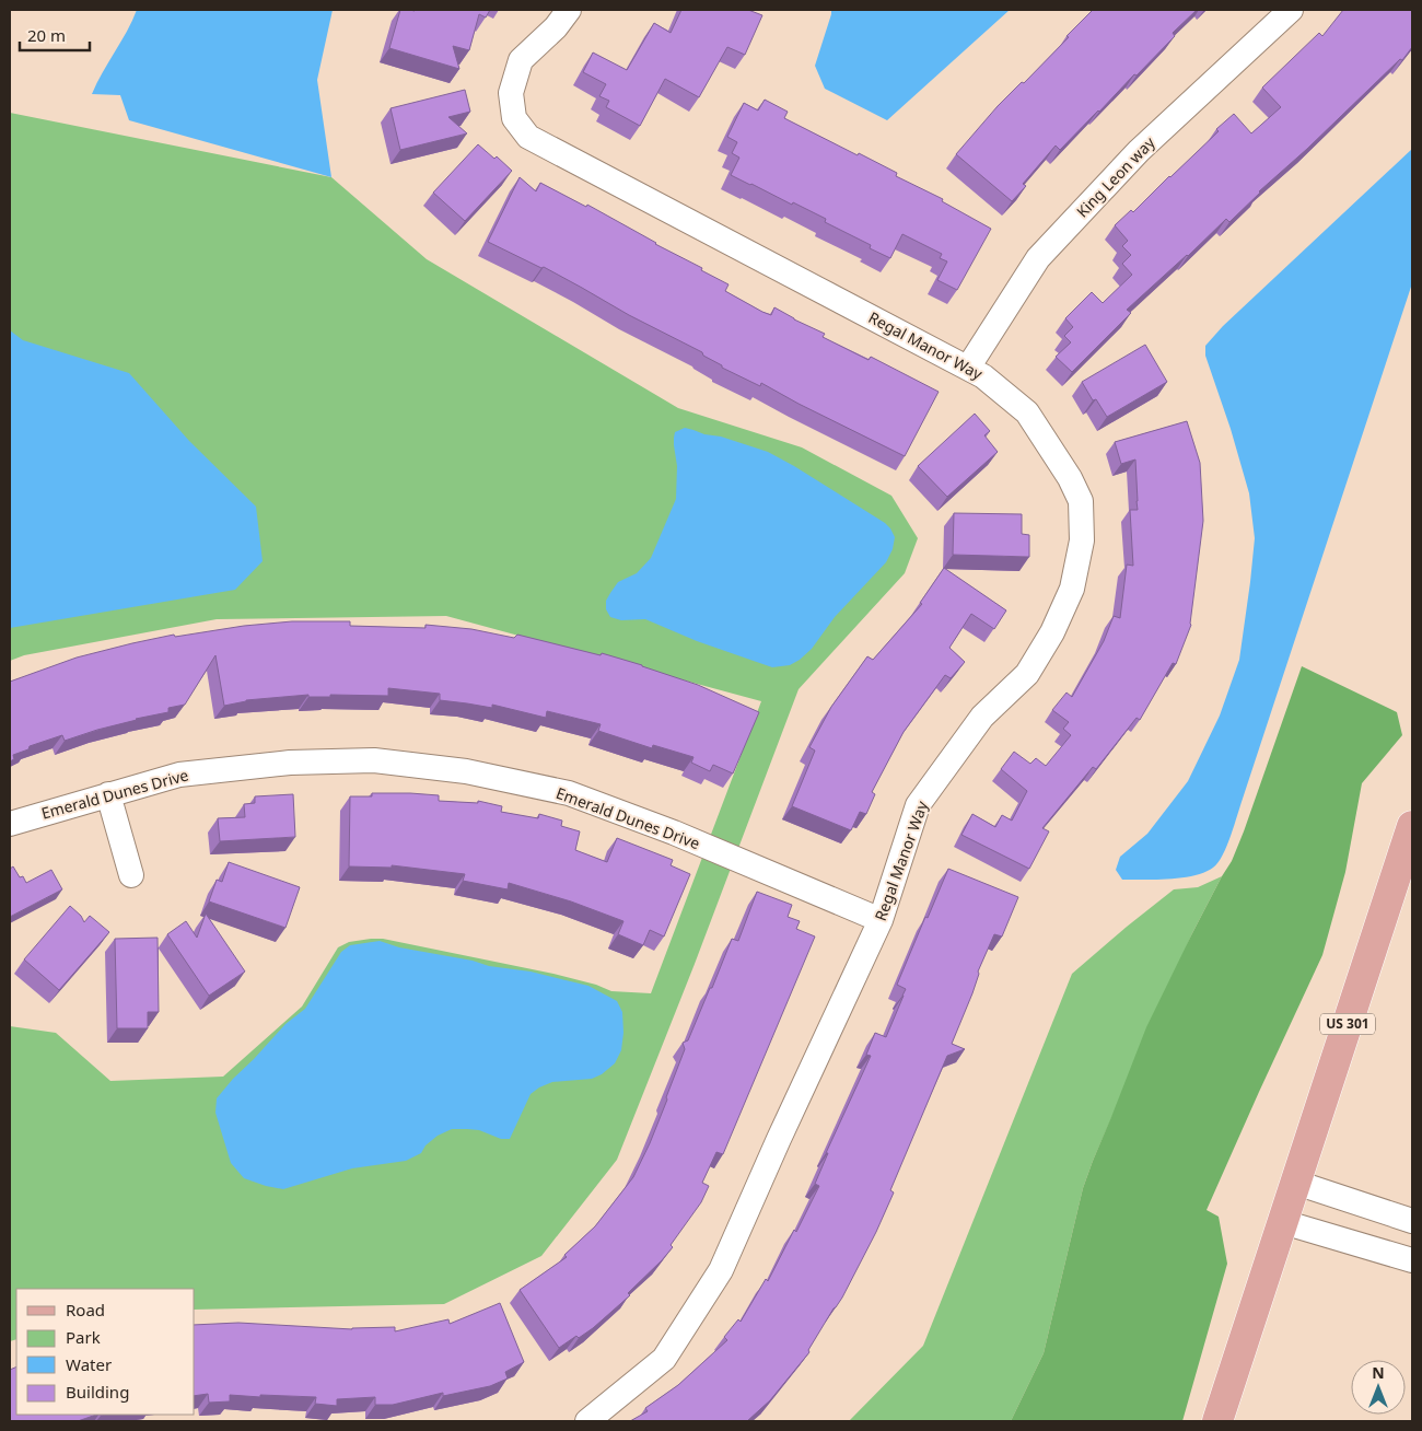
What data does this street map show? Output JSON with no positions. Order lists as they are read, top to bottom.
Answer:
{
  "streets": {
    "main road": ["US 301"],
    "street": ["King Leon way", "Regal Manor Way", "Emerald Dunes Drive"]
  },
  "crossings": [
    ["King Leon way", "Regal Manor Way"],
    ["Regal Manor Way", "Emerald Dunes Drive"]
  ],
  "legend": [
    "Road",
    "Park",
    "Water",
    "Building"
  ],
  "scale_bar": "20 m",
  "north": "top"
}
